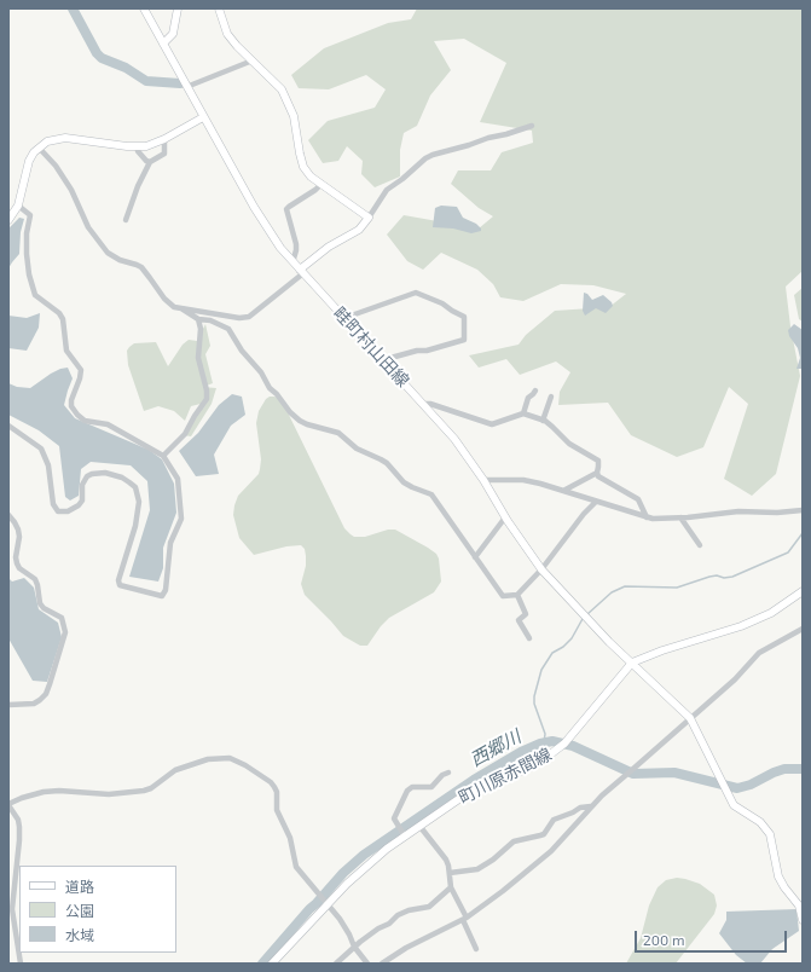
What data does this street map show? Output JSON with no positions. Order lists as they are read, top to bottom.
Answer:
{
  "streets": {
    "main road": ["畦町村山田線", "町川原赤間線"]
  },
  "crossings": [
    ["畦町村山田線", "町川原赤間線"]
  ],
  "water": ["西郷川"],
  "legend": ["道路", "公園", "水域"],
  "scale_bar": "200 m"
}
